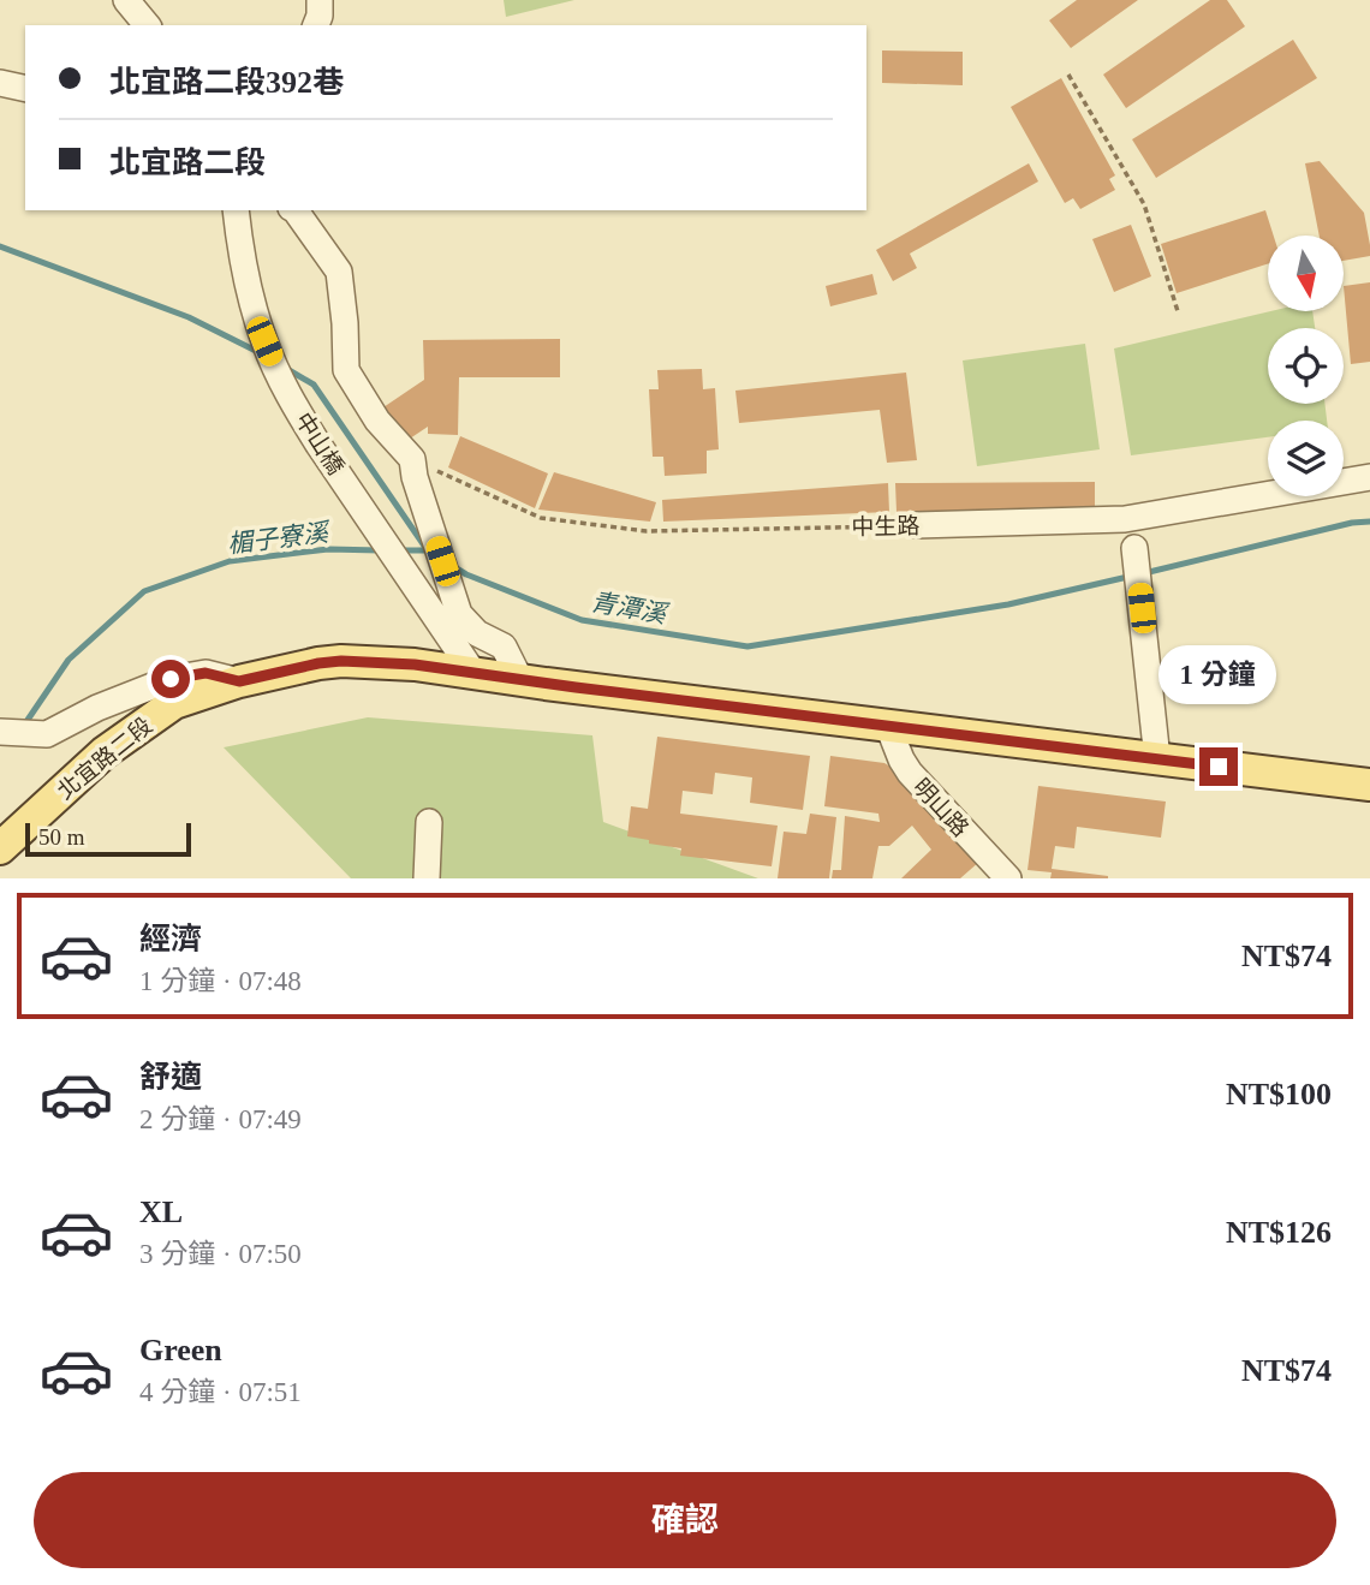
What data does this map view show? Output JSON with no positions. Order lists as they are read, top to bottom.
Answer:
{
  "streets": {
    "main road": ["北宜路二段"],
    "street": ["中山橋", "中生路", "明山路"]
  },
  "crossings": [
    ["中山橋", "北宜路二段"],
    ["北宜路二段", "明山路"]
  ],
  "water": ["楣子寮溪", "青潭溪"],
  "scale_bar": "50 m",
  "north": "bottom",
  "page": {
    "banner": ["北宜路二段392巷", "北宜路二段"],
    "bubble": "1 分鐘",
    "scale": "50 m",
    "list": [
      {
        "name": "經濟",
        "note": "1 分鐘 · 07:48",
        "value": "NT$74"
      },
      {
        "name": "舒適",
        "note": "2 分鐘 · 07:49",
        "value": "NT$100"
      },
      {
        "name": "XL",
        "note": "3 分鐘 · 07:50",
        "value": "NT$126"
      },
      {
        "name": "Green",
        "note": "4 分鐘 · 07:51",
        "value": "NT$74"
      }
    ],
    "buttons": "確認"
  }
}
